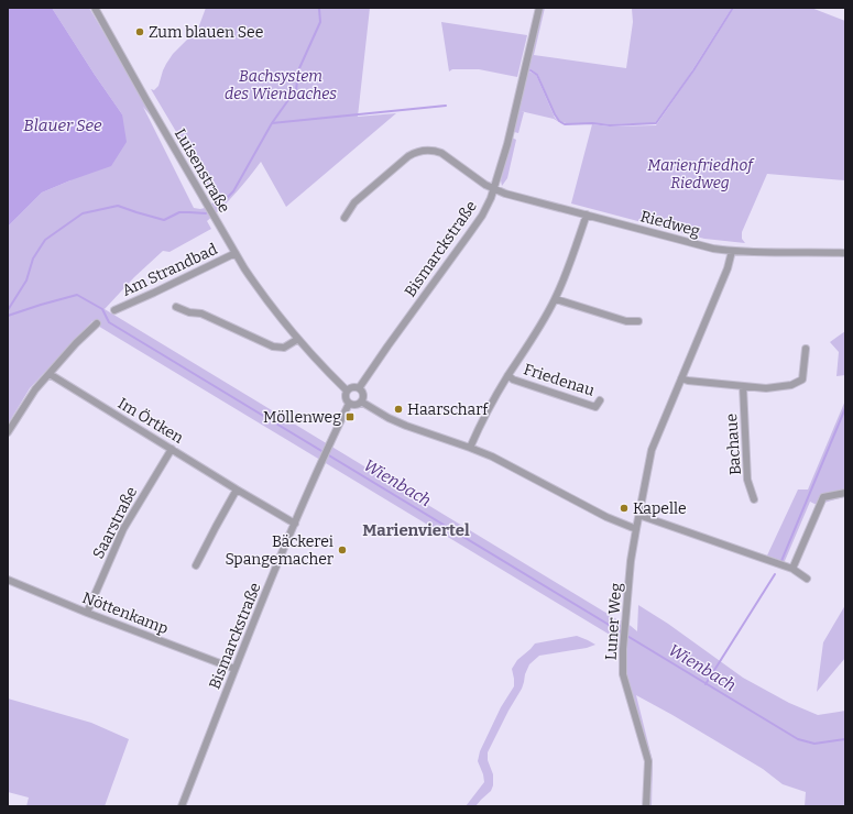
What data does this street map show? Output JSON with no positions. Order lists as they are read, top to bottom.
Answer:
{
  "streets": {
    "street": [
      "Luisenstraße",
      "Riedweg",
      "Bismarckstraße",
      "Am Strandbad",
      "Friedenau",
      "Im Örtken",
      "Bachaue",
      "Saarstraße",
      "Nöttenkamp",
      "Luner Weg"
    ]
  },
  "crossings": [
    ["Luisenstraße", "Bismarckstraße"],
    ["Luisenstraße", "Am Strandbad"],
    ["Riedweg", "Bismarckstraße"],
    ["Riedweg", "Friedenau"],
    ["Riedweg", "Luner Weg"],
    ["Bismarckstraße", "Im Örtken"],
    ["Bismarckstraße", "Nöttenkamp"],
    ["Im Örtken", "Saarstraße"],
    ["Saarstraße", "Nöttenkamp"]
  ],
  "districts": ["Marienviertel"],
  "water": ["Blauer See", "Wienbach"],
  "parks": ["Bachsystem des Wienbaches", "Marienfriedhof Riedweg"],
  "places": {
    "other": [
      "Zum blauen See",
      "Haarscharf",
      "Kapelle",
      "Bäckerei Spangemacher"
    ],
    "transit": ["Möllenweg"]
  }
}
